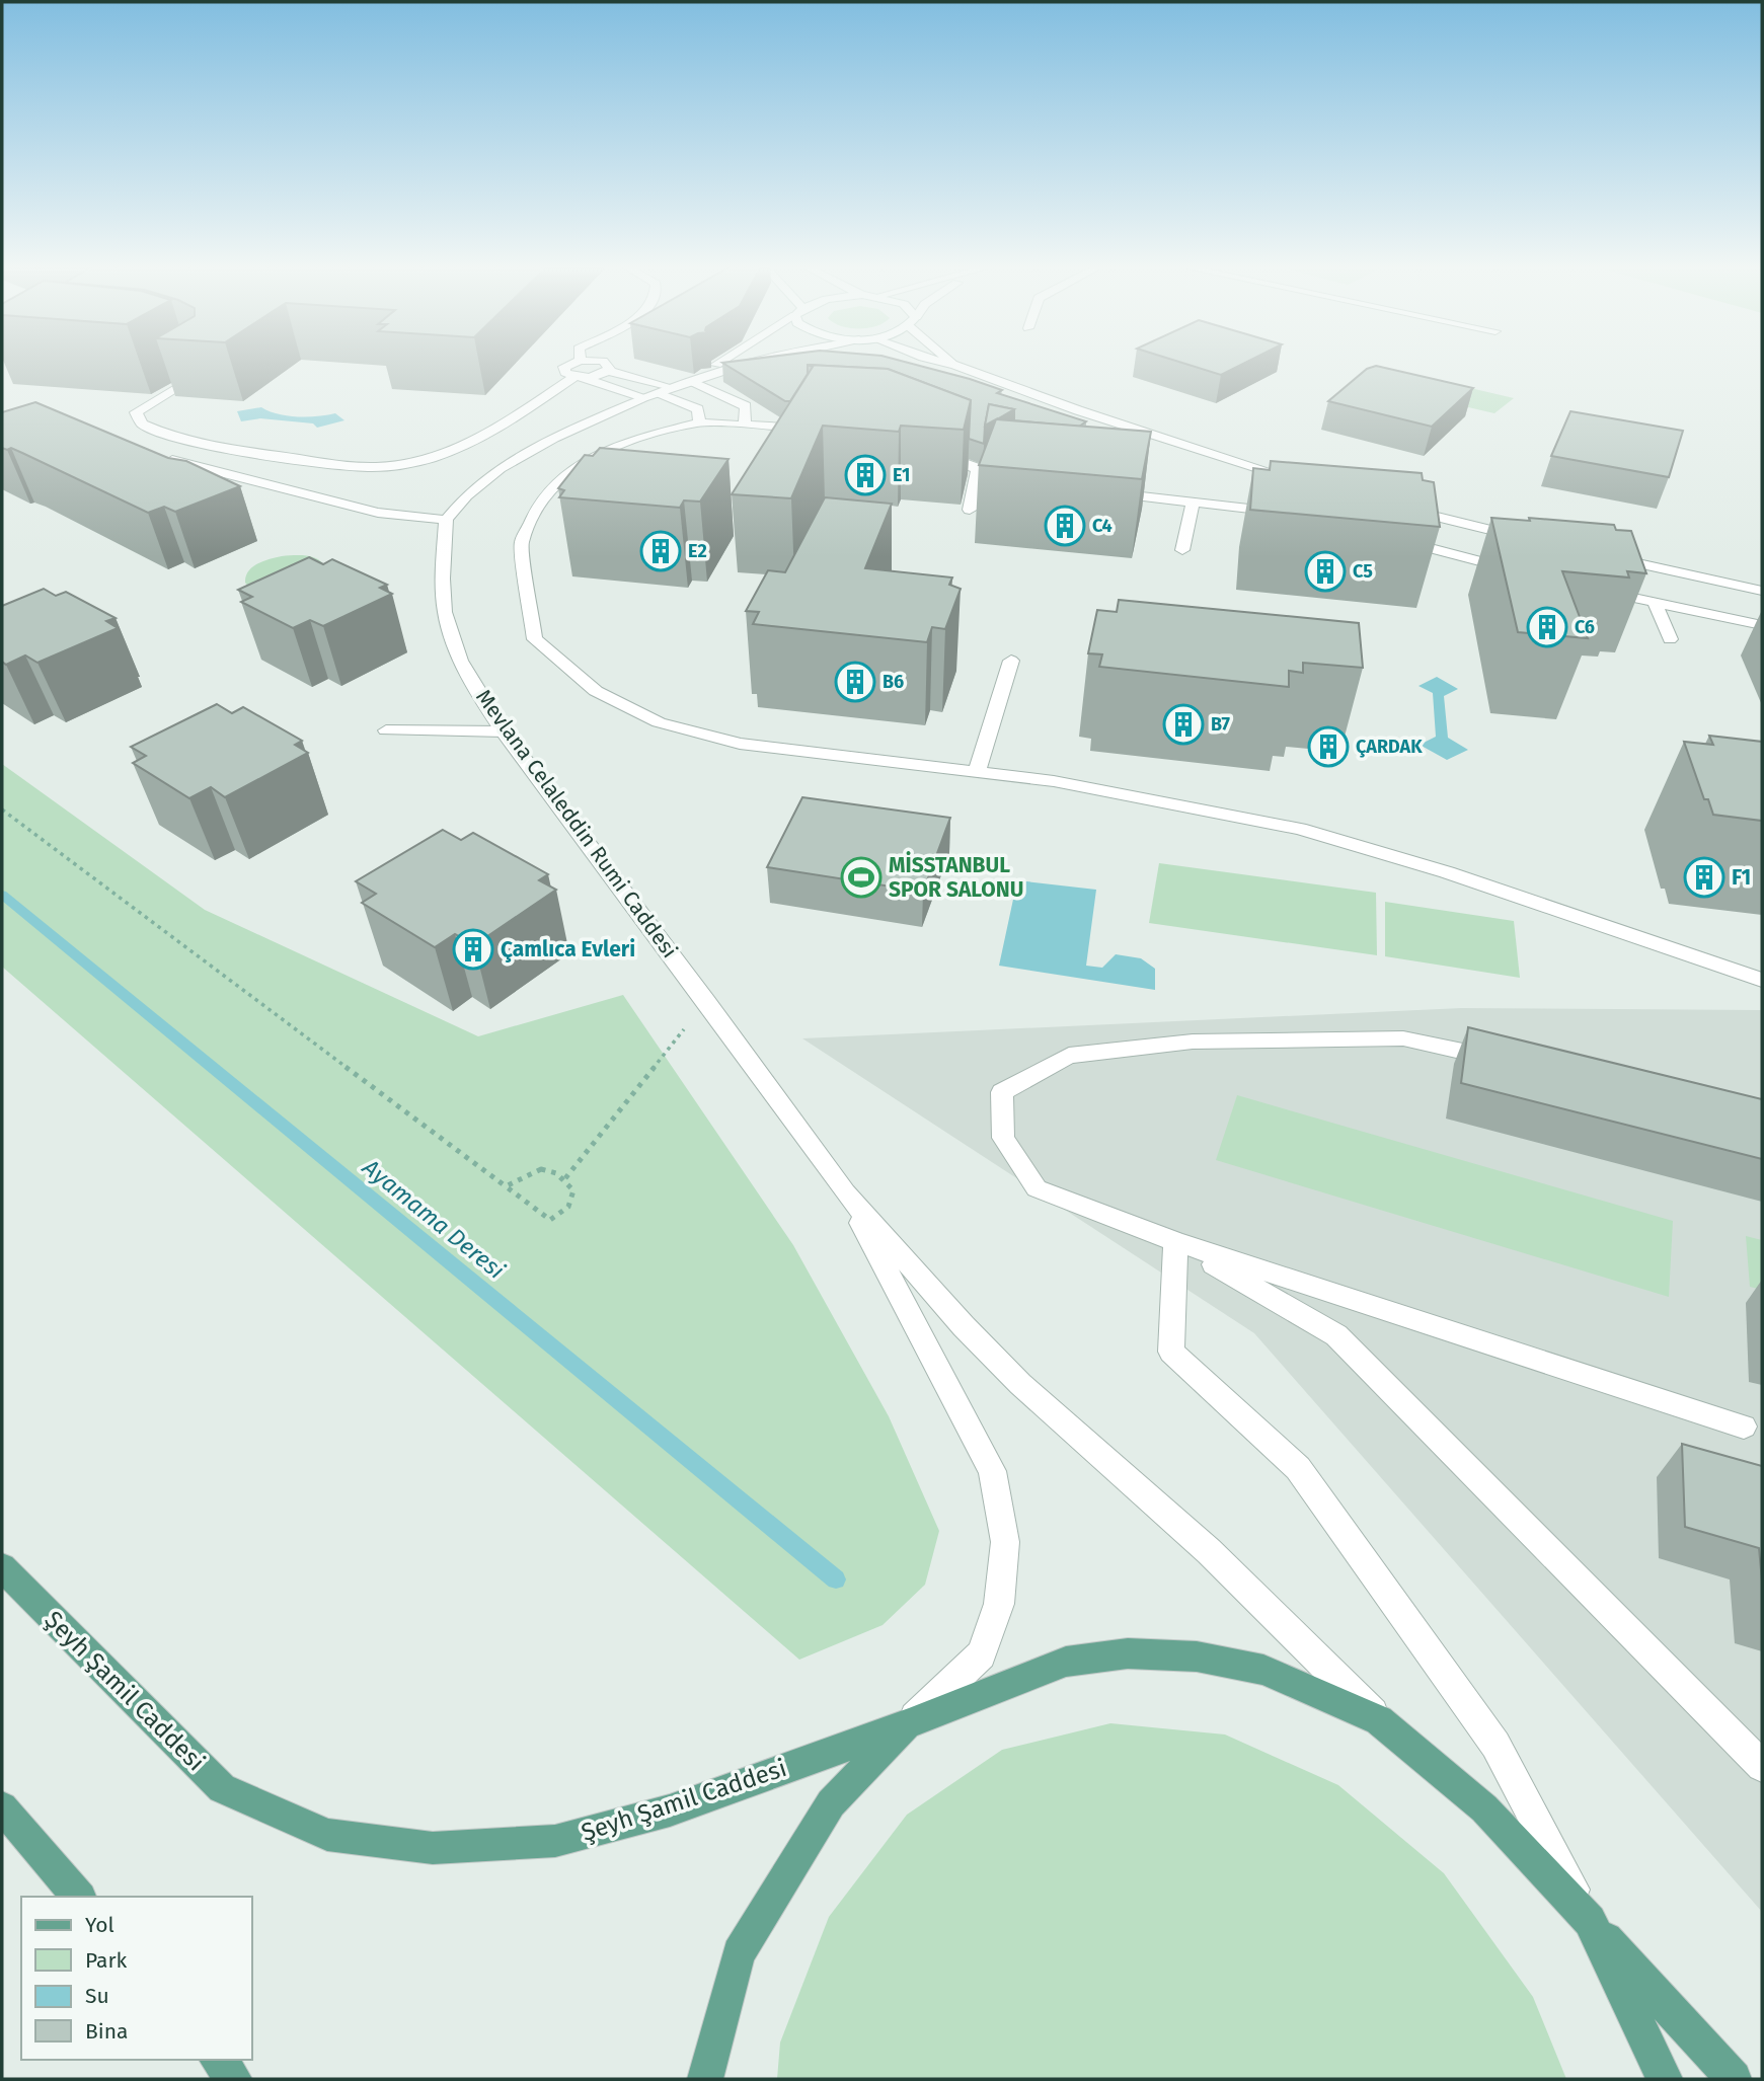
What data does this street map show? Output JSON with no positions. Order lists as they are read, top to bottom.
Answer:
{
  "streets": {
    "main road": ["Şeyh Şamil Caddesi"],
    "street": ["Mevlana Celaleddin Rumi Caddesi"]
  },
  "water": ["Ayamama Deresi"],
  "places": {
    "building": [
      "E1",
      "C4",
      "E2",
      "C5",
      "C6",
      "B6",
      "B7",
      "ÇARDAK",
      "F1",
      "Çamlıca Evleri"
    ],
    "sports": ["MİSSTANBUL SPOR SALONU"]
  },
  "legend": [
    "Yol",
    "Park",
    "Su",
    "Bina"
  ]
}
